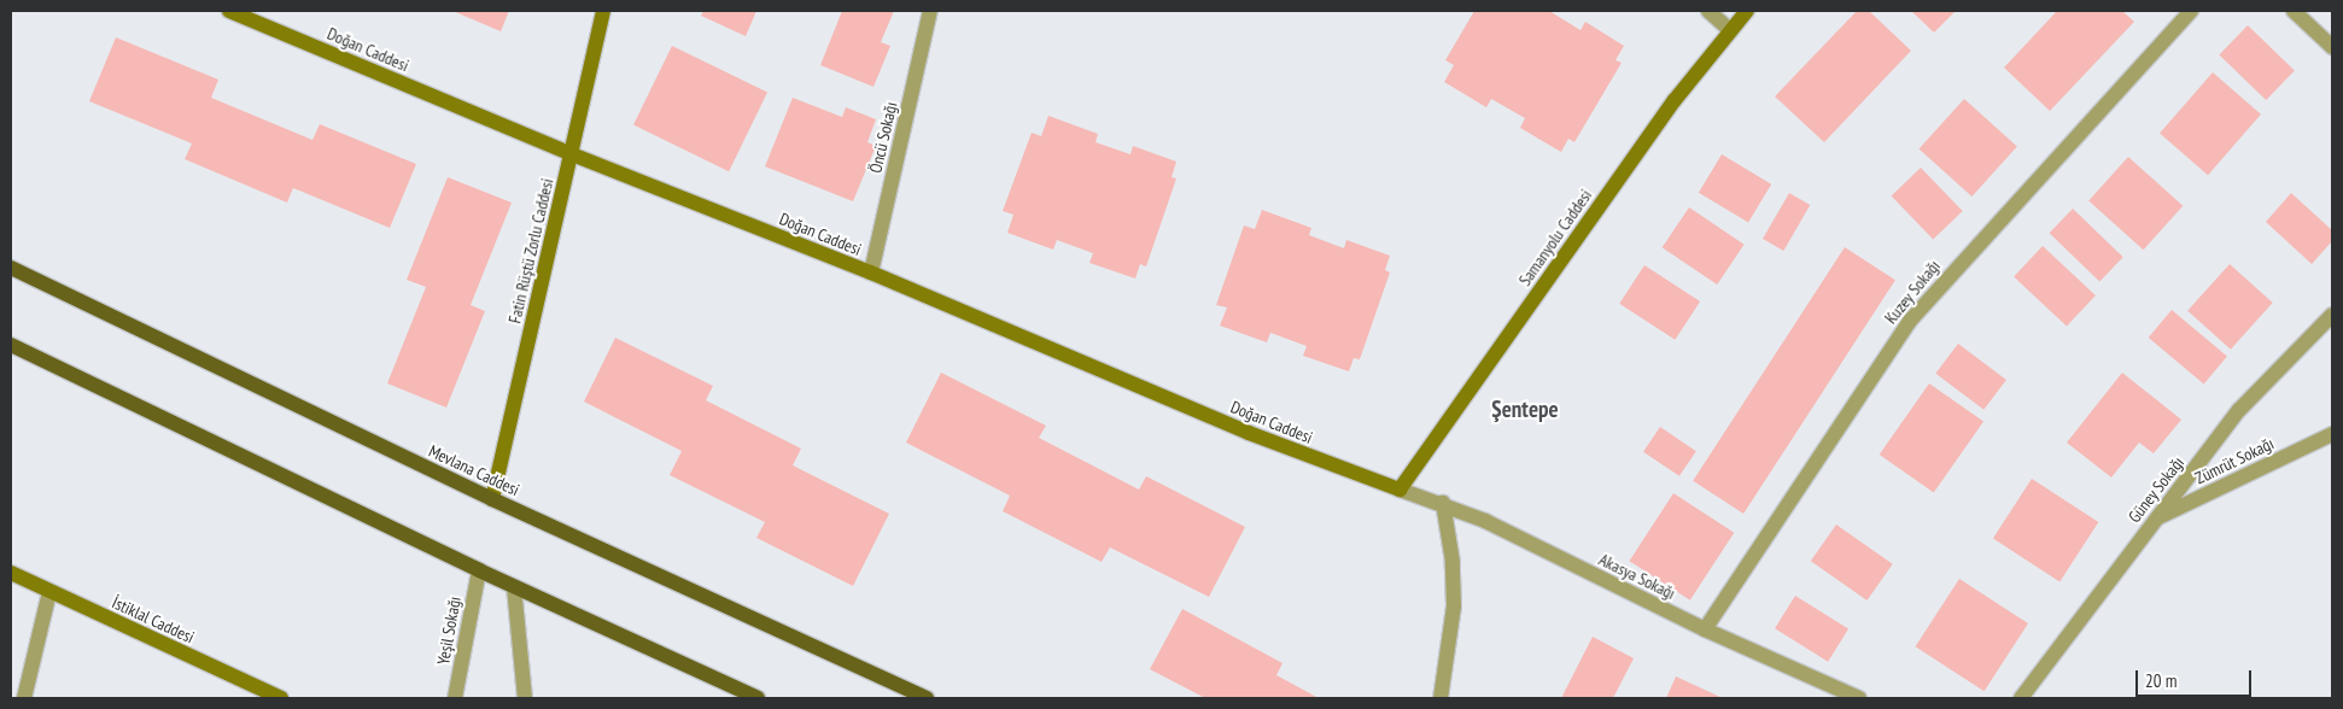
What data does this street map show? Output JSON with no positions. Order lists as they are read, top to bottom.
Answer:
{
  "streets": {
    "main road": ["Mevlana Caddesi"],
    "street": [
      "Doğan Caddesi",
      "Öncü Sokağı",
      "Samanyolu Caddesi",
      "Fatin Rüştü Zorlu Caddesi",
      "Kuzey Sokağı",
      "Zümrüt Sokağı",
      "Güney Sokağı",
      "Akasya Sokağı",
      "İstiklal Caddesi",
      "Yeşil Sokağı"
    ]
  },
  "crossings": [
    ["Doğan Caddesi", "Öncü Sokağı"],
    ["Doğan Caddesi", "Samanyolu Caddesi"],
    ["Doğan Caddesi", "Fatin Rüştü Zorlu Caddesi"],
    ["Doğan Caddesi", "Akasya Sokağı"],
    ["Samanyolu Caddesi", "Akasya Sokağı"],
    ["Fatin Rüştü Zorlu Caddesi", "Mevlana Caddesi"],
    ["Kuzey Sokağı", "Akasya Sokağı"],
    ["Zümrüt Sokağı", "Güney Sokağı"]
  ],
  "districts": ["Şentepe"],
  "scale_bar": "20 m"
}
